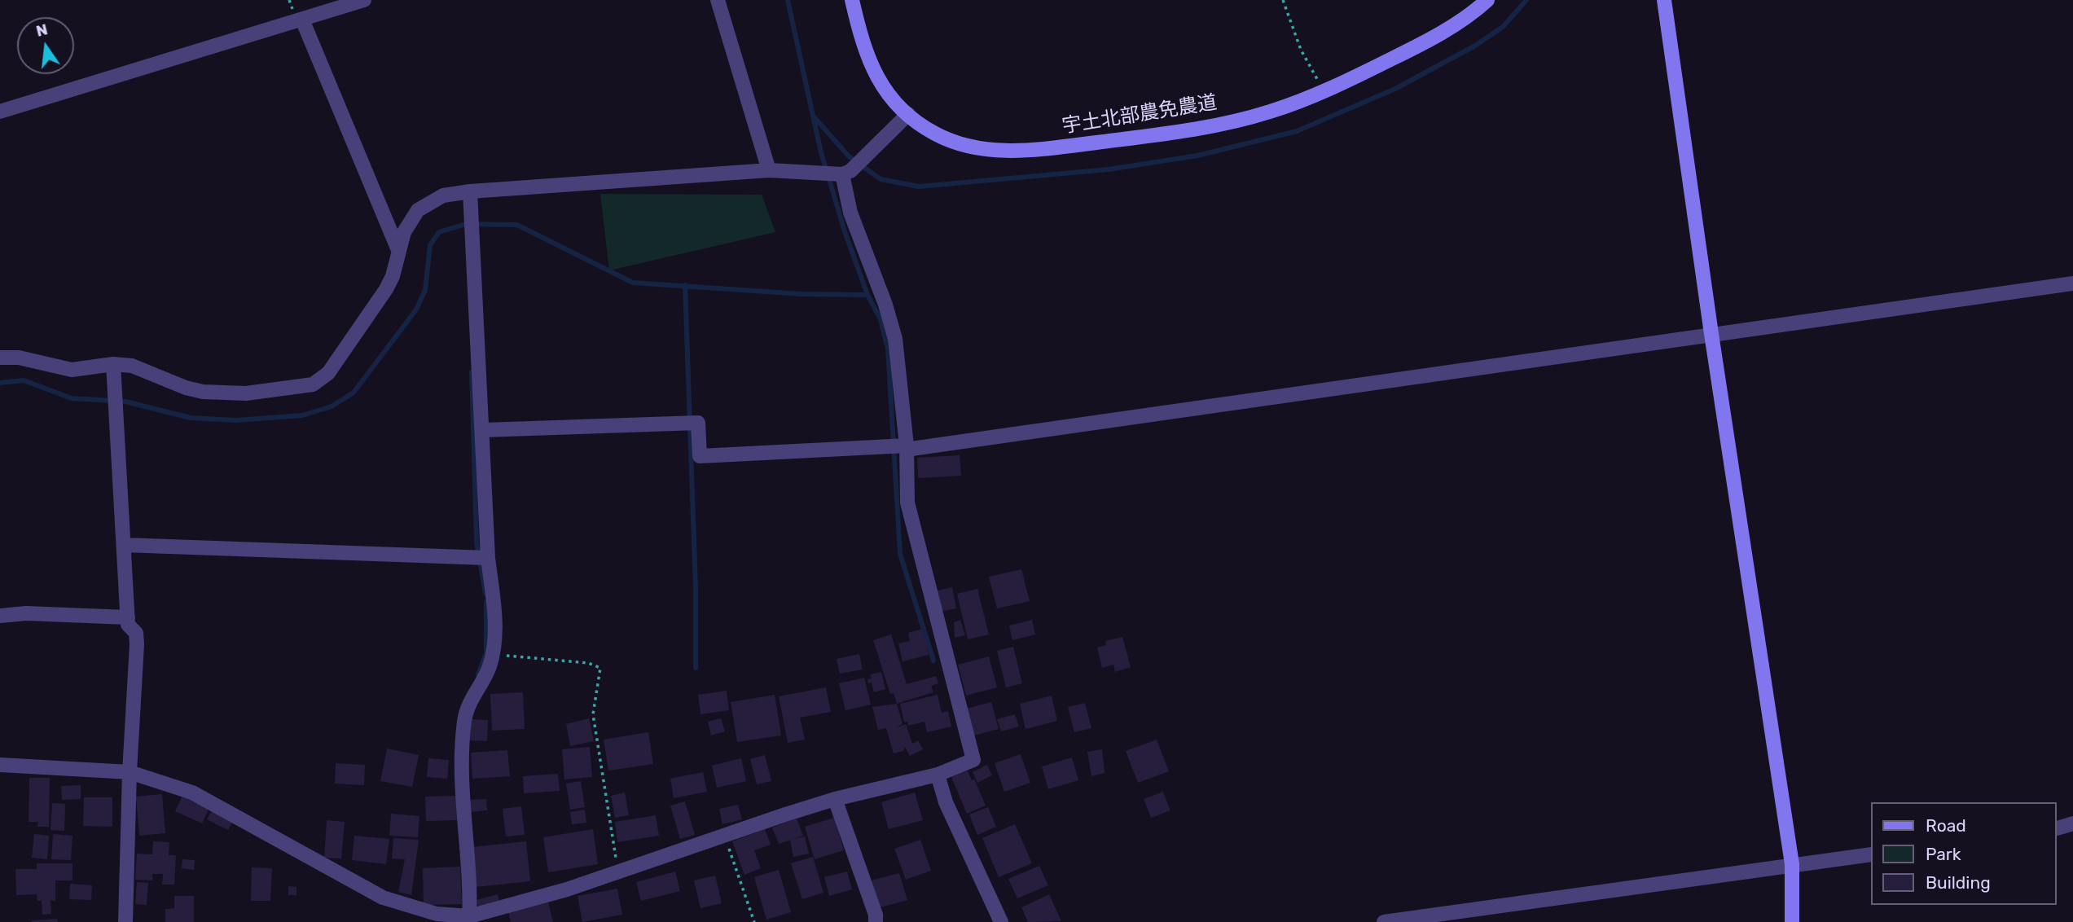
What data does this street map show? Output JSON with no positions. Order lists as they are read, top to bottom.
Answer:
{
  "streets": {
    "street": ["宇土北部農免農道"]
  },
  "legend": ["Road", "Park", "Building"],
  "north": "top"
}
